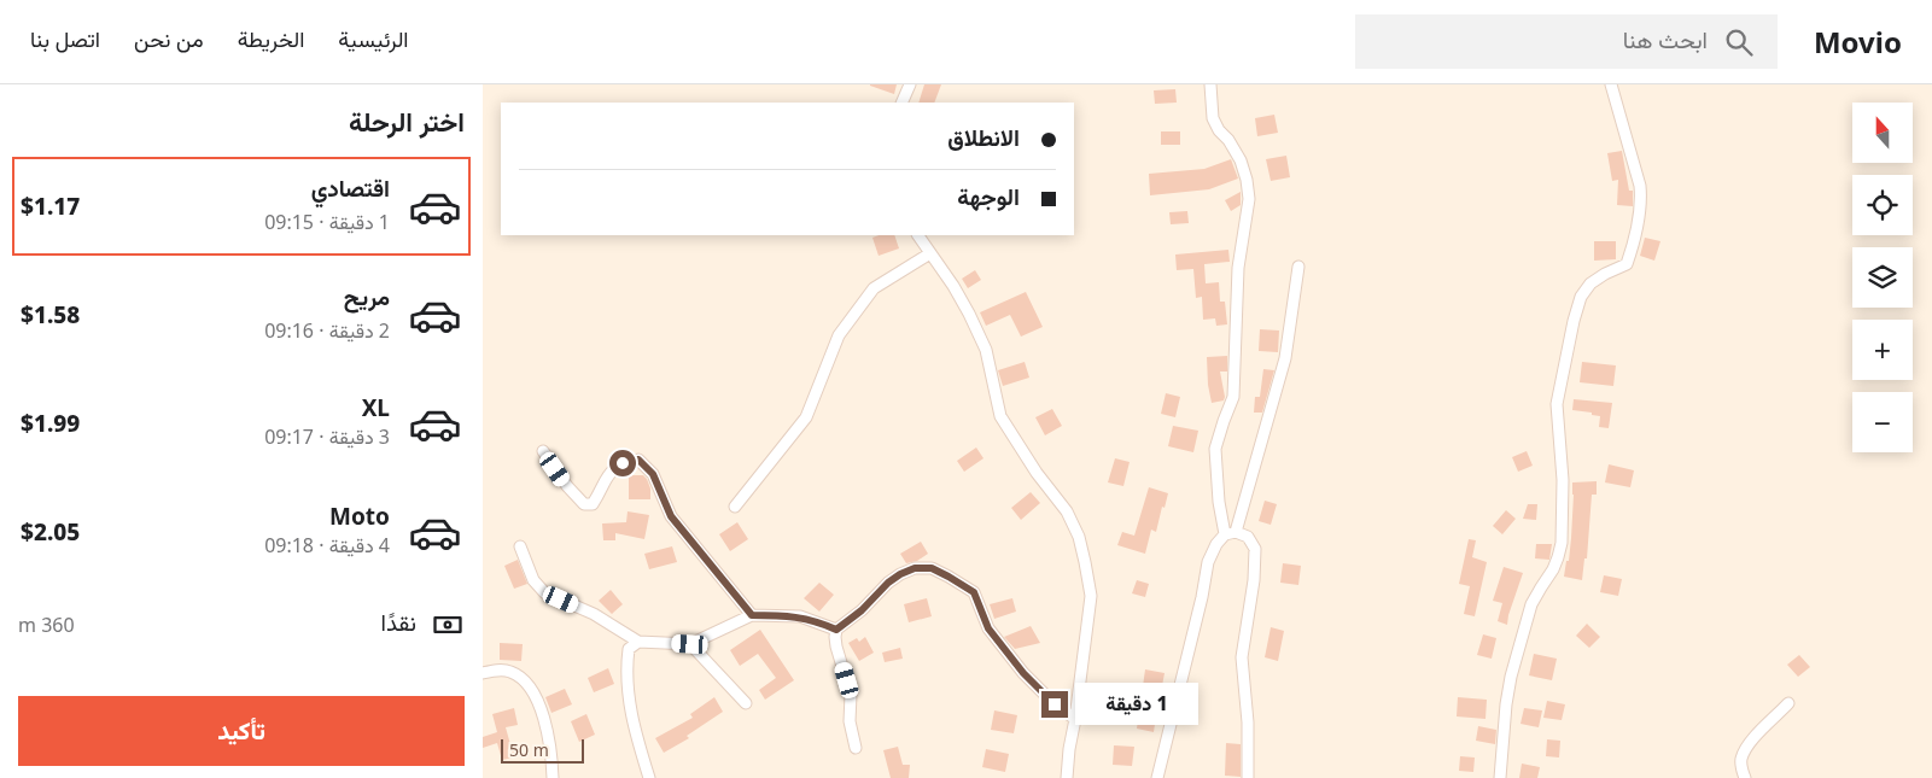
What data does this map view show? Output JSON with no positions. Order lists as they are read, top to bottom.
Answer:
{
  "scale_bar": "50 m",
  "north": "top",
  "page": {
    "header": "Movio",
    "search": "ابحث هنا",
    "nav": [
      "الرئيسية",
      "الخريطة",
      "من نحن",
      "اتصل بنا"
    ],
    "heading": "اختر الرحلة",
    "map_buttons": ["+", "−"],
    "banner": ["الانطلاق", "الوجهة"],
    "list": [
      {
        "name": "اقتصادي",
        "note": "1 دقيقة · 09:15",
        "value": "$1.17"
      },
      {
        "name": "مريح",
        "note": "2 دقيقة · 09:16",
        "value": "$1.58"
      },
      {
        "name": "XL",
        "note": "3 دقيقة · 09:17",
        "value": "$1.99"
      },
      {
        "name": "Moto",
        "note": "4 دقيقة · 09:18",
        "value": "$2.05"
      }
    ],
    "pay": ["نقدًا", "360 m"],
    "bubble": "1 دقيقة",
    "buttons": "تأكيد",
    "scale": "50 m"
  }
}
